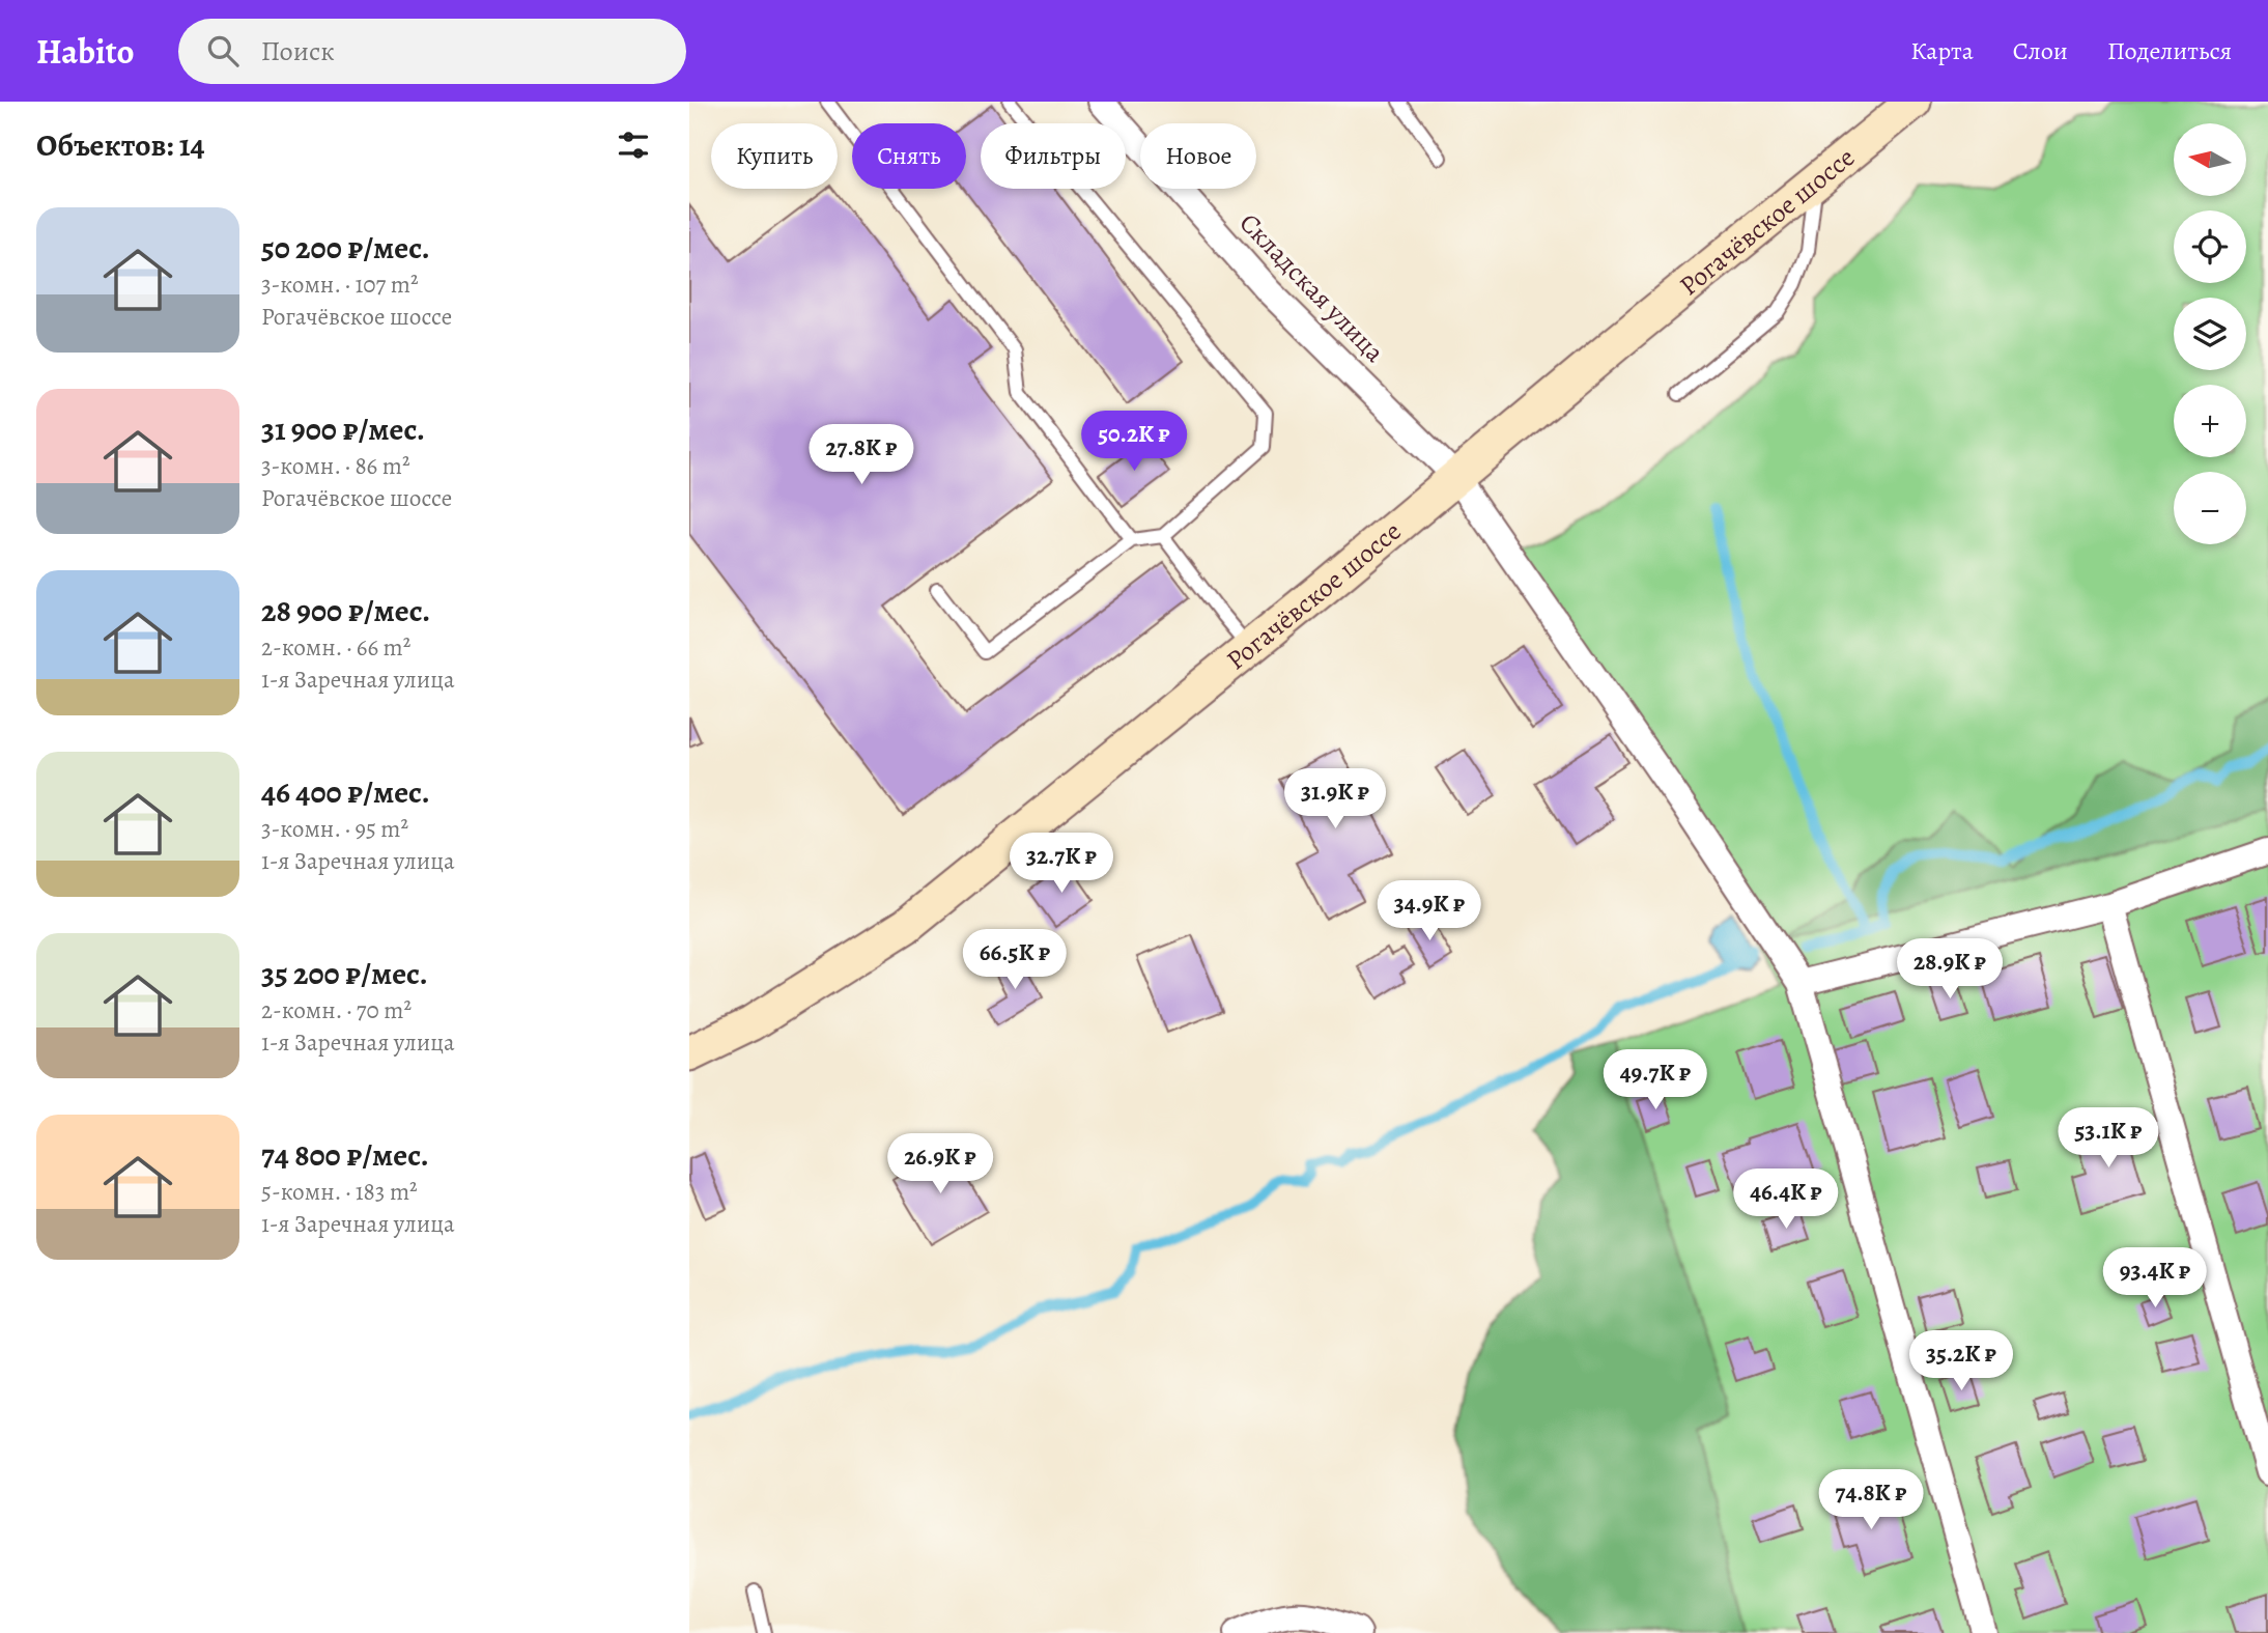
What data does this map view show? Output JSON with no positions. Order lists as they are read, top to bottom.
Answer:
{
  "streets": {
    "main road": ["Рогачёвское шоссе"],
    "street": ["Складская улица"]
  },
  "crossings": [
    ["Рогачёвское шоссе", "Складская улица"]
  ],
  "north": "left",
  "page": {
    "header": "Habito",
    "search": "Поиск",
    "nav": ["Карта", "Слои", "Поделиться"],
    "heading": "Объектов: 14",
    "map_buttons": ["+", "−"],
    "chip": [
      "Купить",
      "Снять",
      "Фильтры",
      "Новое"
    ],
    "list": [
      {
        "name": "50 200 ₽/мес.",
        "note": "3-комн. · 107 m² · Рогачёвское шоссе"
      },
      {
        "name": "31 900 ₽/мес.",
        "note": "3-комн. · 86 m² · Рогачёвское шоссе"
      },
      {
        "name": "28 900 ₽/мес.",
        "note": "2-комн. · 66 m² · 1-я Заречная улица"
      },
      {
        "name": "46 400 ₽/мес.",
        "note": "3-комн. · 95 m² · 1-я Заречная улица"
      },
      {
        "name": "35 200 ₽/мес.",
        "note": "2-комн. · 70 m² · 1-я Заречная улица"
      },
      {
        "name": "74 800 ₽/мес.",
        "note": "5-комн. · 183 m² · 1-я Заречная улица"
      }
    ],
    "price": [
      "50.2K ₽",
      "27.8K ₽",
      "31.9K ₽",
      "32.7K ₽",
      "34.9K ₽",
      "66.5K ₽",
      "28.9K ₽",
      "49.7K ₽",
      "53.1K ₽",
      "26.9K ₽",
      "46.4K ₽",
      "93.4K ₽",
      "35.2K ₽",
      "74.8K ₽"
    ]
  }
}
